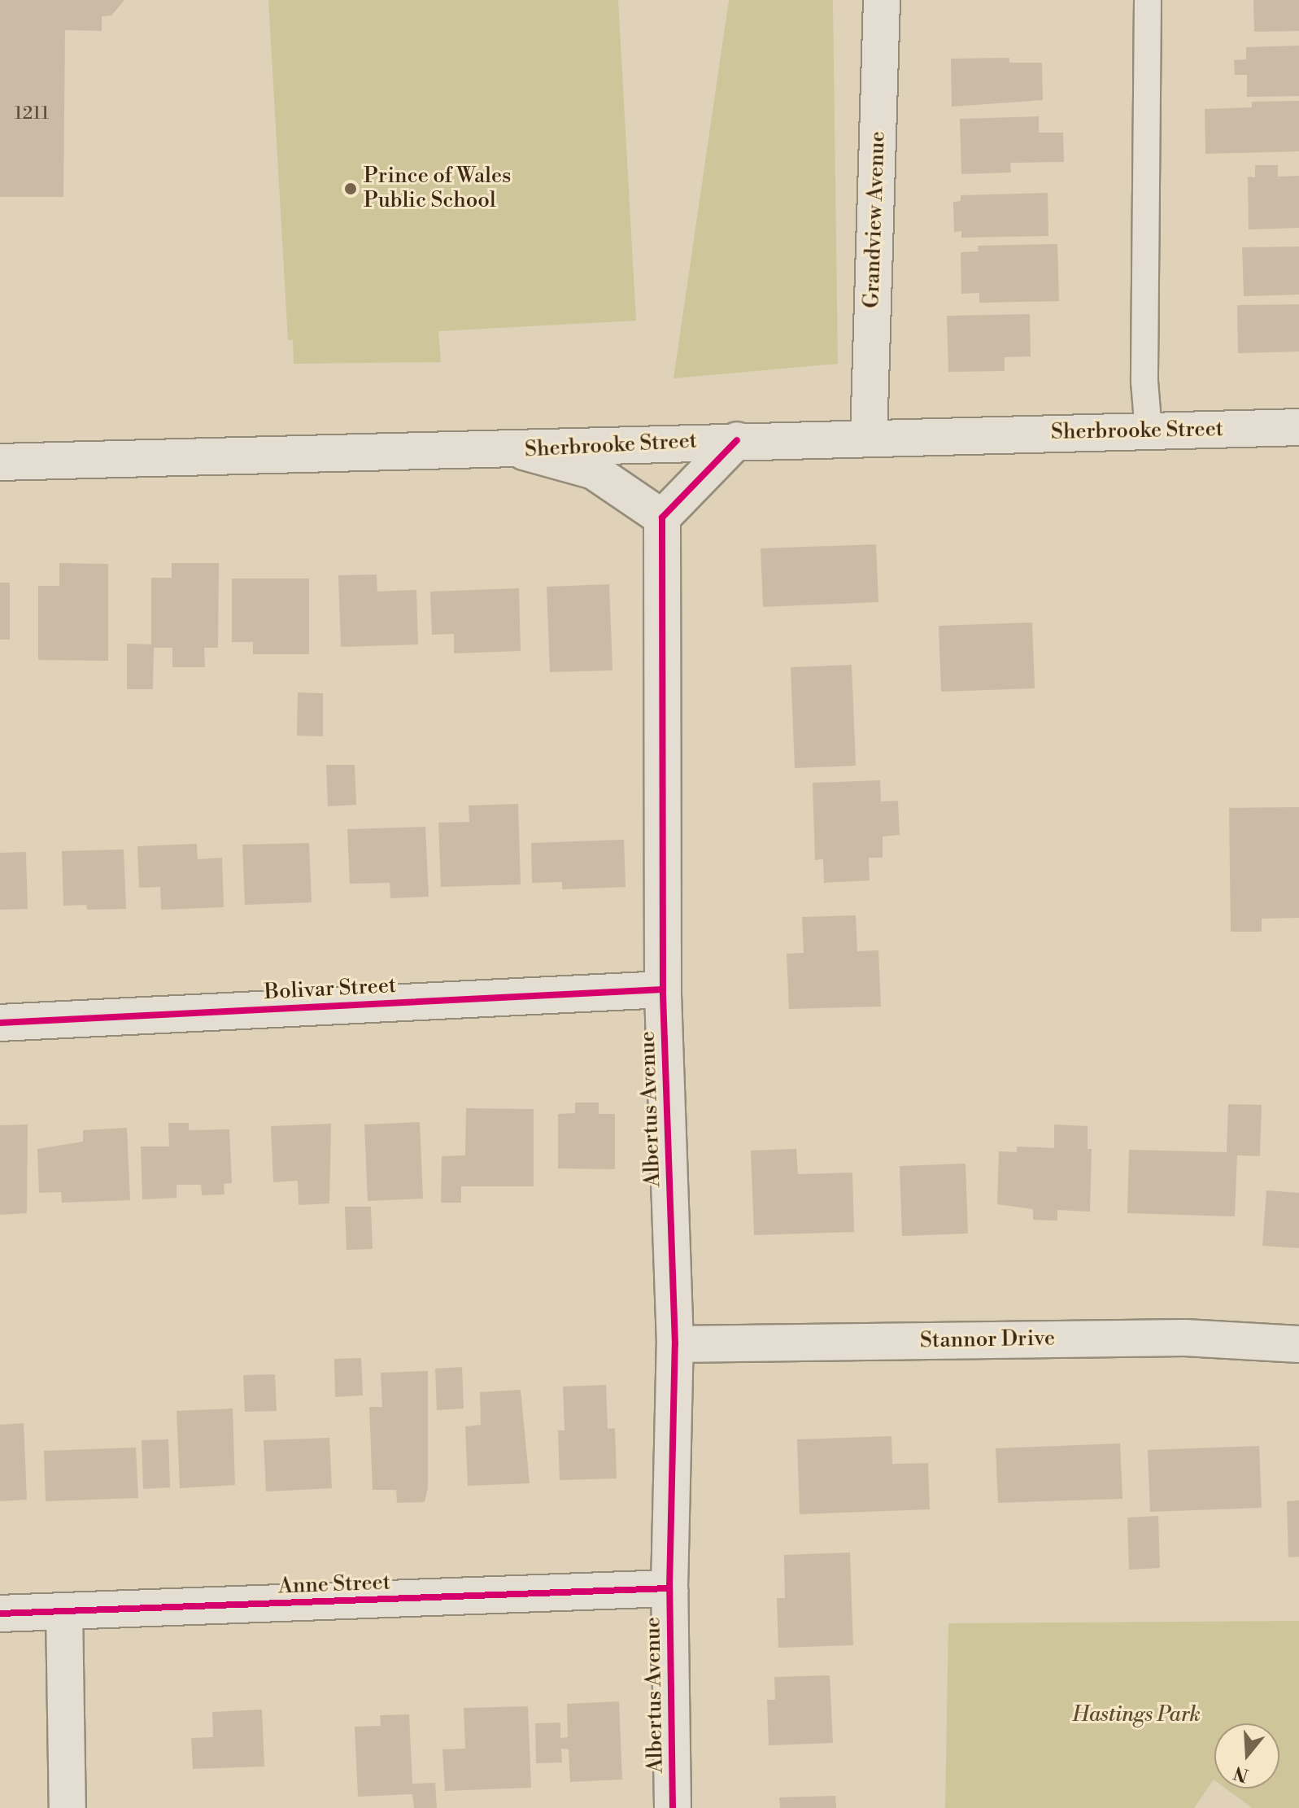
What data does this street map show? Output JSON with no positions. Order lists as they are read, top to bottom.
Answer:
{
  "streets": {
    "street": [
      "Grandview Avenue",
      "Sherbrooke Street",
      "Bolivar Street",
      "Albertus Avenue",
      "Stannor Drive",
      "Anne Street"
    ]
  },
  "crossings": [
    ["Grandview Avenue", "Sherbrooke Street"],
    ["Bolivar Street", "Albertus Avenue"],
    ["Albertus Avenue", "Stannor Drive"],
    ["Albertus Avenue", "Anne Street"]
  ],
  "parks": ["Hastings Park"],
  "places": ["Prince of Wales Public School"],
  "house_numbers": ["1211"],
  "north": "bottom"
}
